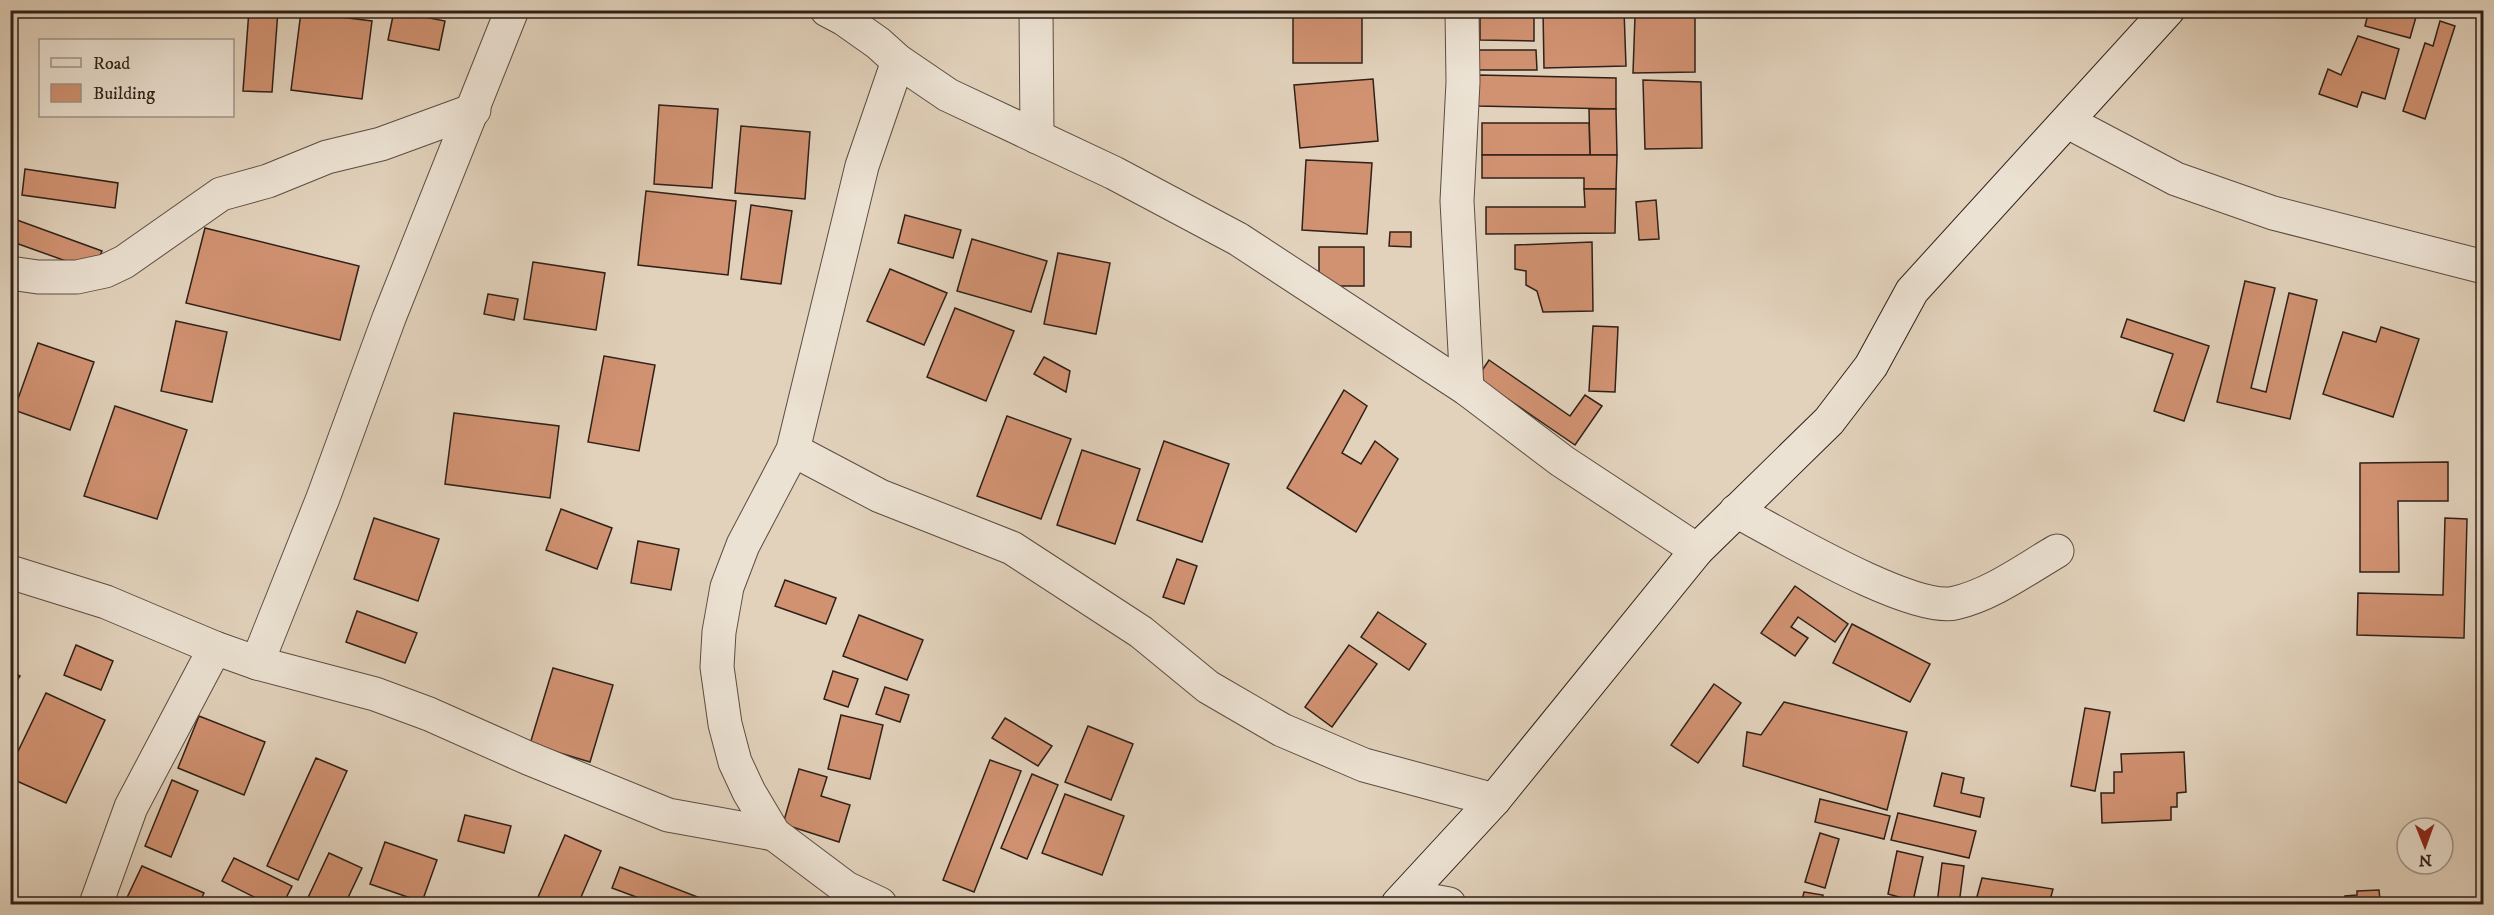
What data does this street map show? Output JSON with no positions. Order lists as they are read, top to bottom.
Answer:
{
  "legend": ["Road", "Building"],
  "north": "bottom"
}
